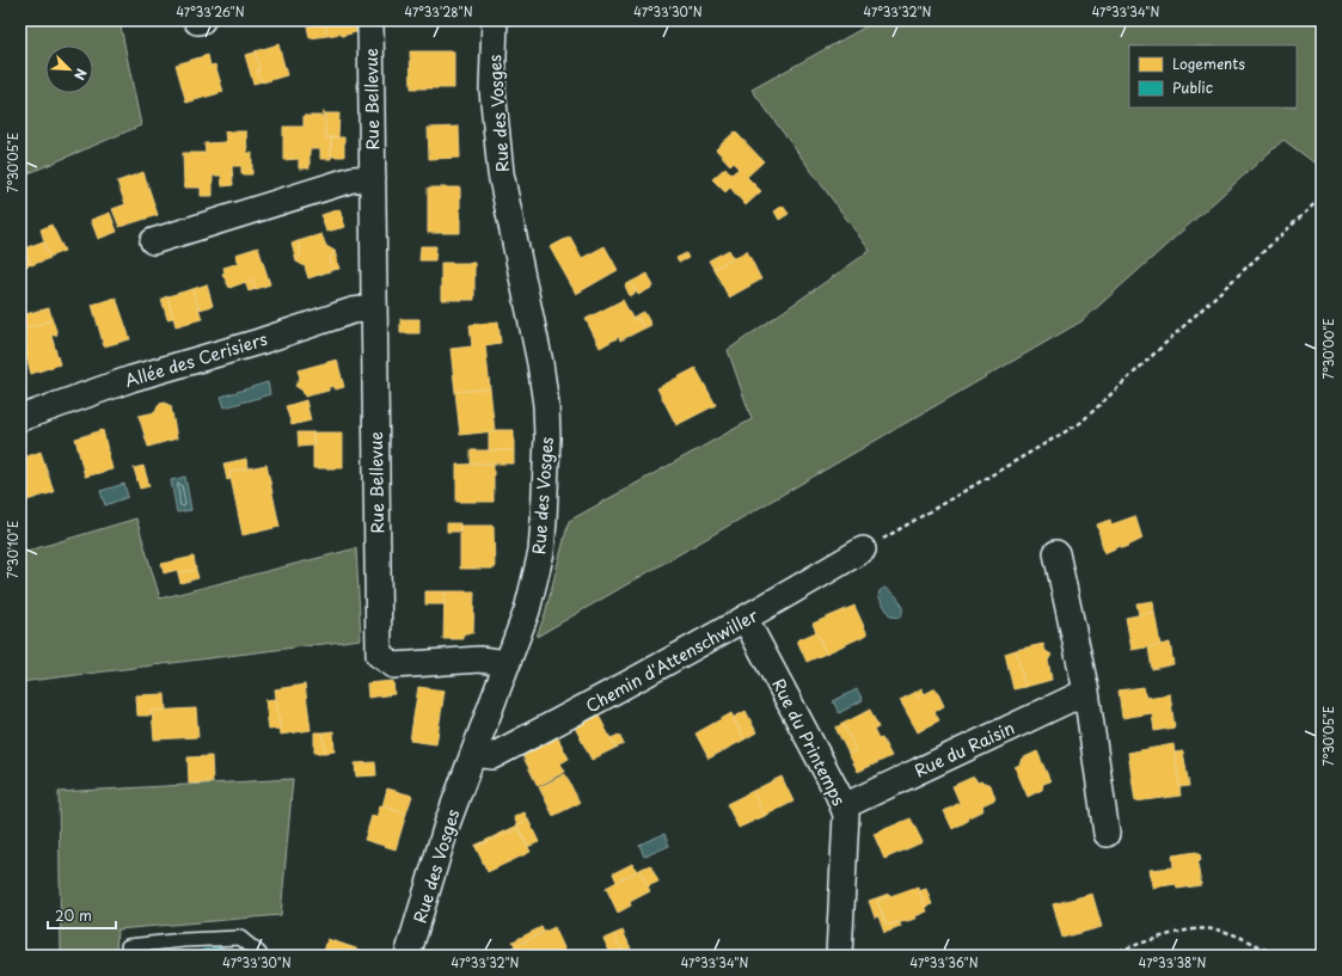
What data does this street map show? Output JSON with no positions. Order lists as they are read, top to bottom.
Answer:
{
  "streets": {
    "street": [
      "Rue Bellevue",
      "Rue des Vosges",
      "Allée des Cerisiers",
      "Chemin d'Attenschwiller",
      "Rue du Printemps",
      "Rue du Raisin"
    ]
  },
  "crossings": [
    ["Rue Bellevue", "Rue des Vosges"],
    ["Rue Bellevue", "Allée des Cerisiers"],
    ["Rue des Vosges", "Chemin d'Attenschwiller"],
    ["Chemin d'Attenschwiller", "Rue du Printemps"],
    ["Rue du Printemps", "Rue du Raisin"]
  ],
  "legend": ["Logements", "Public"],
  "scale_bar": "20 m",
  "north": "bottom right",
  "coordinates": [
    "47°33'26\"N",
    "47°33'28\"N",
    "47°33'30\"N",
    "47°33'32\"N",
    "47°33'34\"N",
    "7°30'05\"E",
    "7°30'00\"E",
    "7°30'10\"E",
    "47°33'36\"N",
    "47°33'38\"N"
  ]
}
